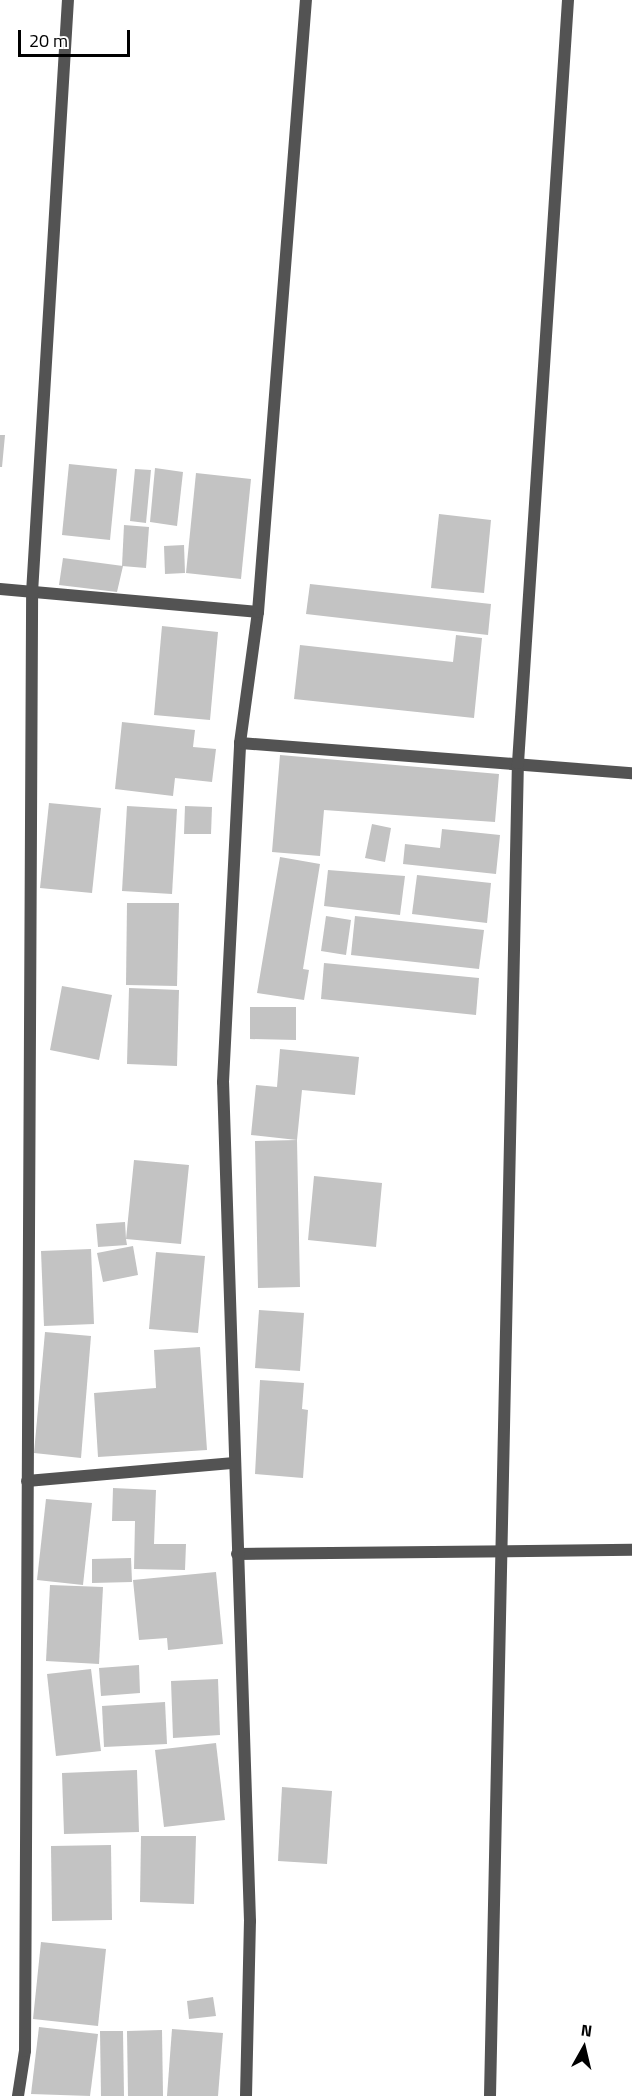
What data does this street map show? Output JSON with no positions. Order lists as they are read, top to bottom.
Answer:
{
  "scale_bar": "20 m",
  "north": "top"
}
